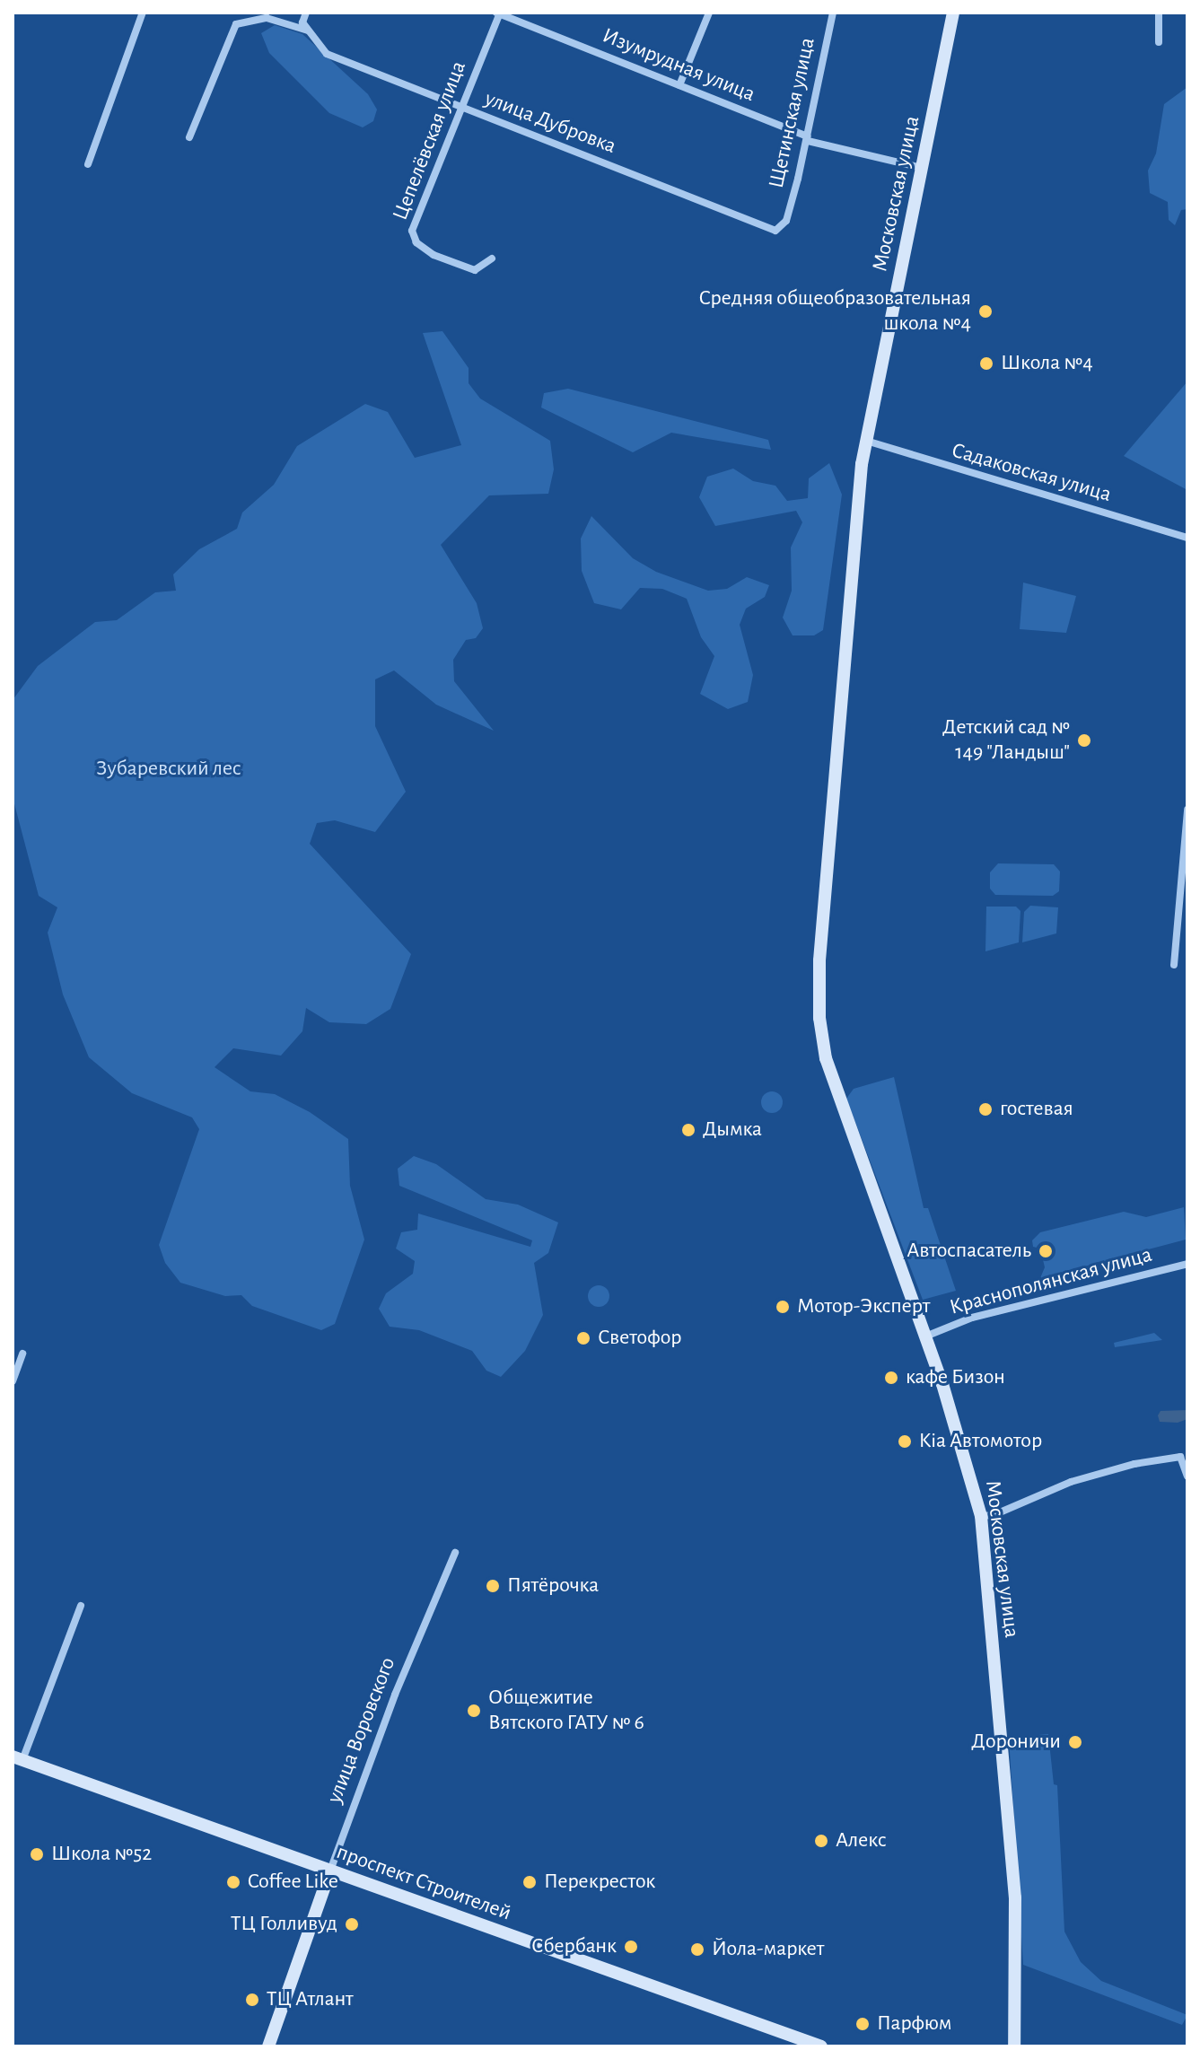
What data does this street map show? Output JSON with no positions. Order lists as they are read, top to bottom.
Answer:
{
  "streets": {
    "main road": ["Московская улица", "улица Воровского", "проспект Строителей"],
    "street": [
      "Изумрудная улица",
      "Щетинская улица",
      "улица Дубровка",
      "Цепелёвская улица",
      "Садаковская улица",
      "Краснополянская улица"
    ]
  },
  "crossings": [
    ["Изумрудная улица", "Щетинская улица"],
    ["Изумрудная улица", "Цепелёвская улица"],
    ["Изумрудная улица", "Московская улица"],
    ["Щетинская улица", "улица Дубровка"],
    ["улица Дубровка", "Цепелёвская улица"],
    ["Московская улица", "Садаковская улица"],
    ["Московская улица", "Краснополянская улица"],
    ["улица Воровского", "проспект Строителей"]
  ],
  "parks": ["Зубаревский лес"],
  "places": [
    "Средняя общеобразовательная школа №4",
    "Школа №4",
    "Детский сад № 149 \"Ландыш\"",
    "гостевая",
    "Дымка",
    "Автоспасатель",
    "Мотор-Эксперт",
    "Светофор",
    "кафе Бизон",
    "Kia Автомотор",
    "Пятёрочка",
    "Общежитие Вятского ГАТУ № 6",
    "Дороничи",
    "Алекс",
    "Школа №52",
    "Coffee Like",
    "Перекресток",
    "ТЦ Голливуд",
    "Сбербанк",
    "Йола-маркет",
    "ТЦ Атлант",
    "Парфюм"
  ]
}
